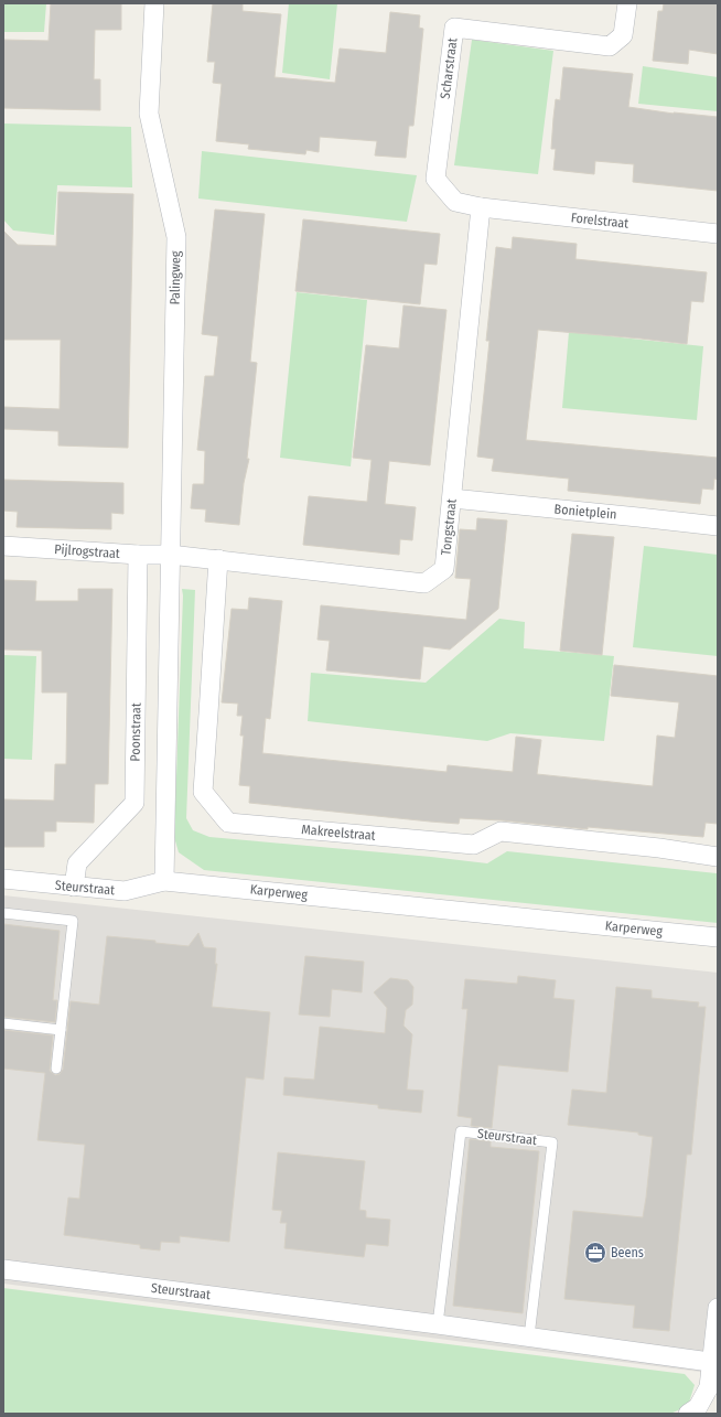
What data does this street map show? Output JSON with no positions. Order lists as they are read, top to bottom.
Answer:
{
  "streets": {
    "street": [
      "Scharstraat",
      "Forelstraat",
      "Palingweg",
      "Bonietplein",
      "Tongstraat",
      "Pijlrogstraat",
      "Poonstraat",
      "Makreelstraat",
      "Steurstraat",
      "Karperweg"
    ]
  },
  "crossings": [
    ["Scharstraat", "Forelstraat"],
    ["Scharstraat", "Tongstraat"],
    ["Forelstraat", "Tongstraat"],
    ["Palingweg", "Tongstraat"],
    ["Palingweg", "Pijlrogstraat"],
    ["Bonietplein", "Tongstraat"],
    ["Tongstraat", "Pijlrogstraat"],
    ["Tongstraat", "Makreelstraat"],
    ["Pijlrogstraat", "Poonstraat"],
    ["Poonstraat", "Steurstraat"],
    ["Steurstraat", "Karperweg"]
  ],
  "places": {
    "office": ["Beens"]
  }
}
